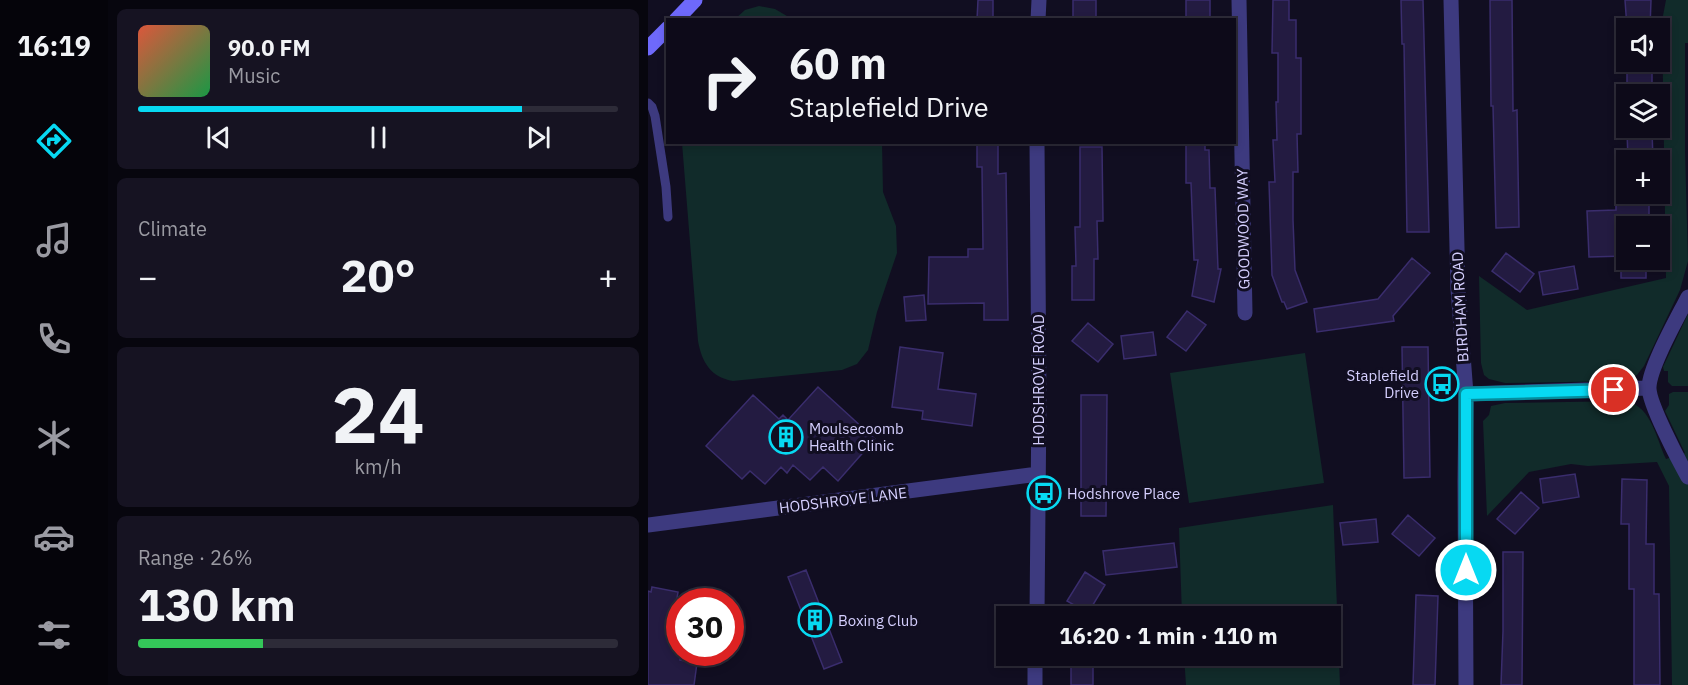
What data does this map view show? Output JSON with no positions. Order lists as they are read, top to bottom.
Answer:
{
  "streets": {
    "street": [
      "GOODWOOD WAY",
      "BIRDHAM ROAD",
      "HODSHROVE ROAD",
      "HODSHROVE LANE"
    ]
  },
  "crossings": [
    ["HODSHROVE ROAD", "HODSHROVE LANE"]
  ],
  "places": {
    "bus stop": ["Staplefield Drive", "Hodshrove Place"],
    "building": ["Moulsecoomb Health Clinic", "Boxing Club"]
  },
  "page": {
    "tabs": "16:19",
    "map_buttons": ["+", "−"],
    "turn": ["60 m", "Staplefield Drive"],
    "song": ["90.0 FM", "Music"],
    "tile": [
      "Climate",
      ["24", "km/h"],
      ["Range · 26%", "130 km"]
    ],
    "heat": ["−", "20°", "+"],
    "limit": "30",
    "trip": "16:20 · 1 min · 110 m"
  }
}
